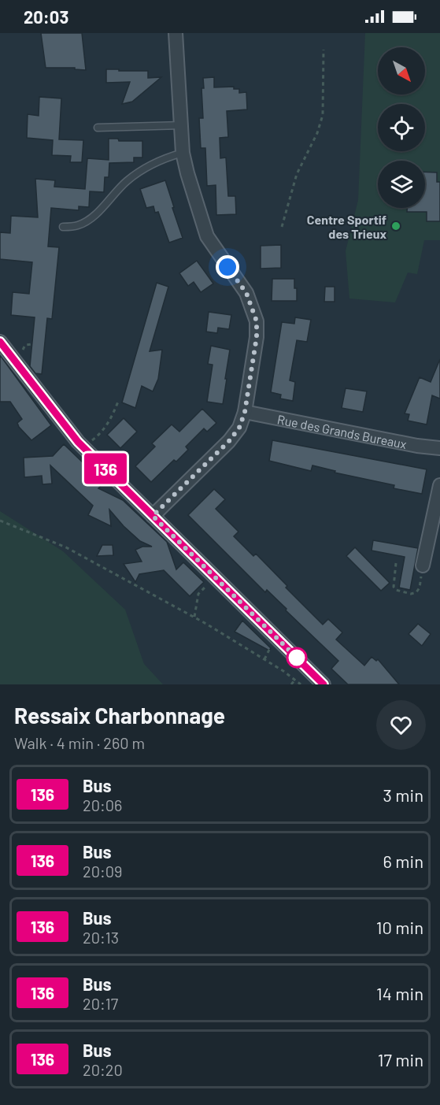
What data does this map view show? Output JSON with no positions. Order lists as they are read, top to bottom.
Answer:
{
  "streets": {
    "street": ["Rue des Grands Bureaux"]
  },
  "places": ["Centre Sportif des Trieux"],
  "lines": ["bus line 136"],
  "north": "bottom right",
  "page": {
    "status": "20:03",
    "on_map": "136",
    "heading": ["Ressaix Charbonnage", "Walk · 4 min · 260 m"],
    "list": [
      {
        "mark": "136",
        "name": "Bus",
        "note": "20:06",
        "value": "3 min"
      },
      {
        "mark": "136",
        "name": "Bus",
        "note": "20:09",
        "value": "6 min"
      },
      {
        "mark": "136",
        "name": "Bus",
        "note": "20:13",
        "value": "10 min"
      },
      {
        "mark": "136",
        "name": "Bus",
        "note": "20:17",
        "value": "14 min"
      },
      {
        "mark": "136",
        "name": "Bus",
        "note": "20:20",
        "value": "17 min"
      }
    ]
  }
}
